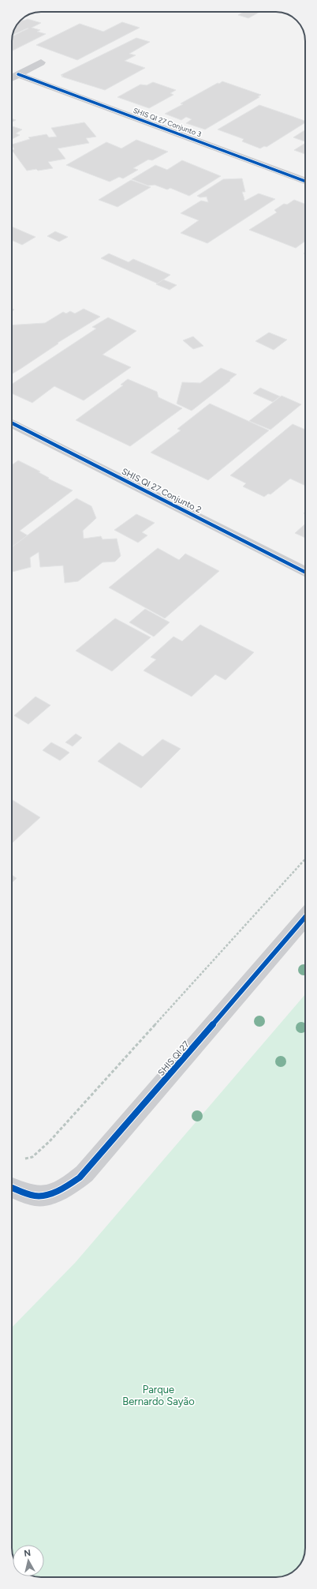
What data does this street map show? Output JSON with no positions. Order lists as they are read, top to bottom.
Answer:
{
  "streets": {
    "street": ["SHIS QI 27 Conjunto 3", "SHIS QI 27 Conjunto 2", "SHIS QI 27"]
  },
  "parks": ["Parque Bernardo Sayão"],
  "north": "top"
}
